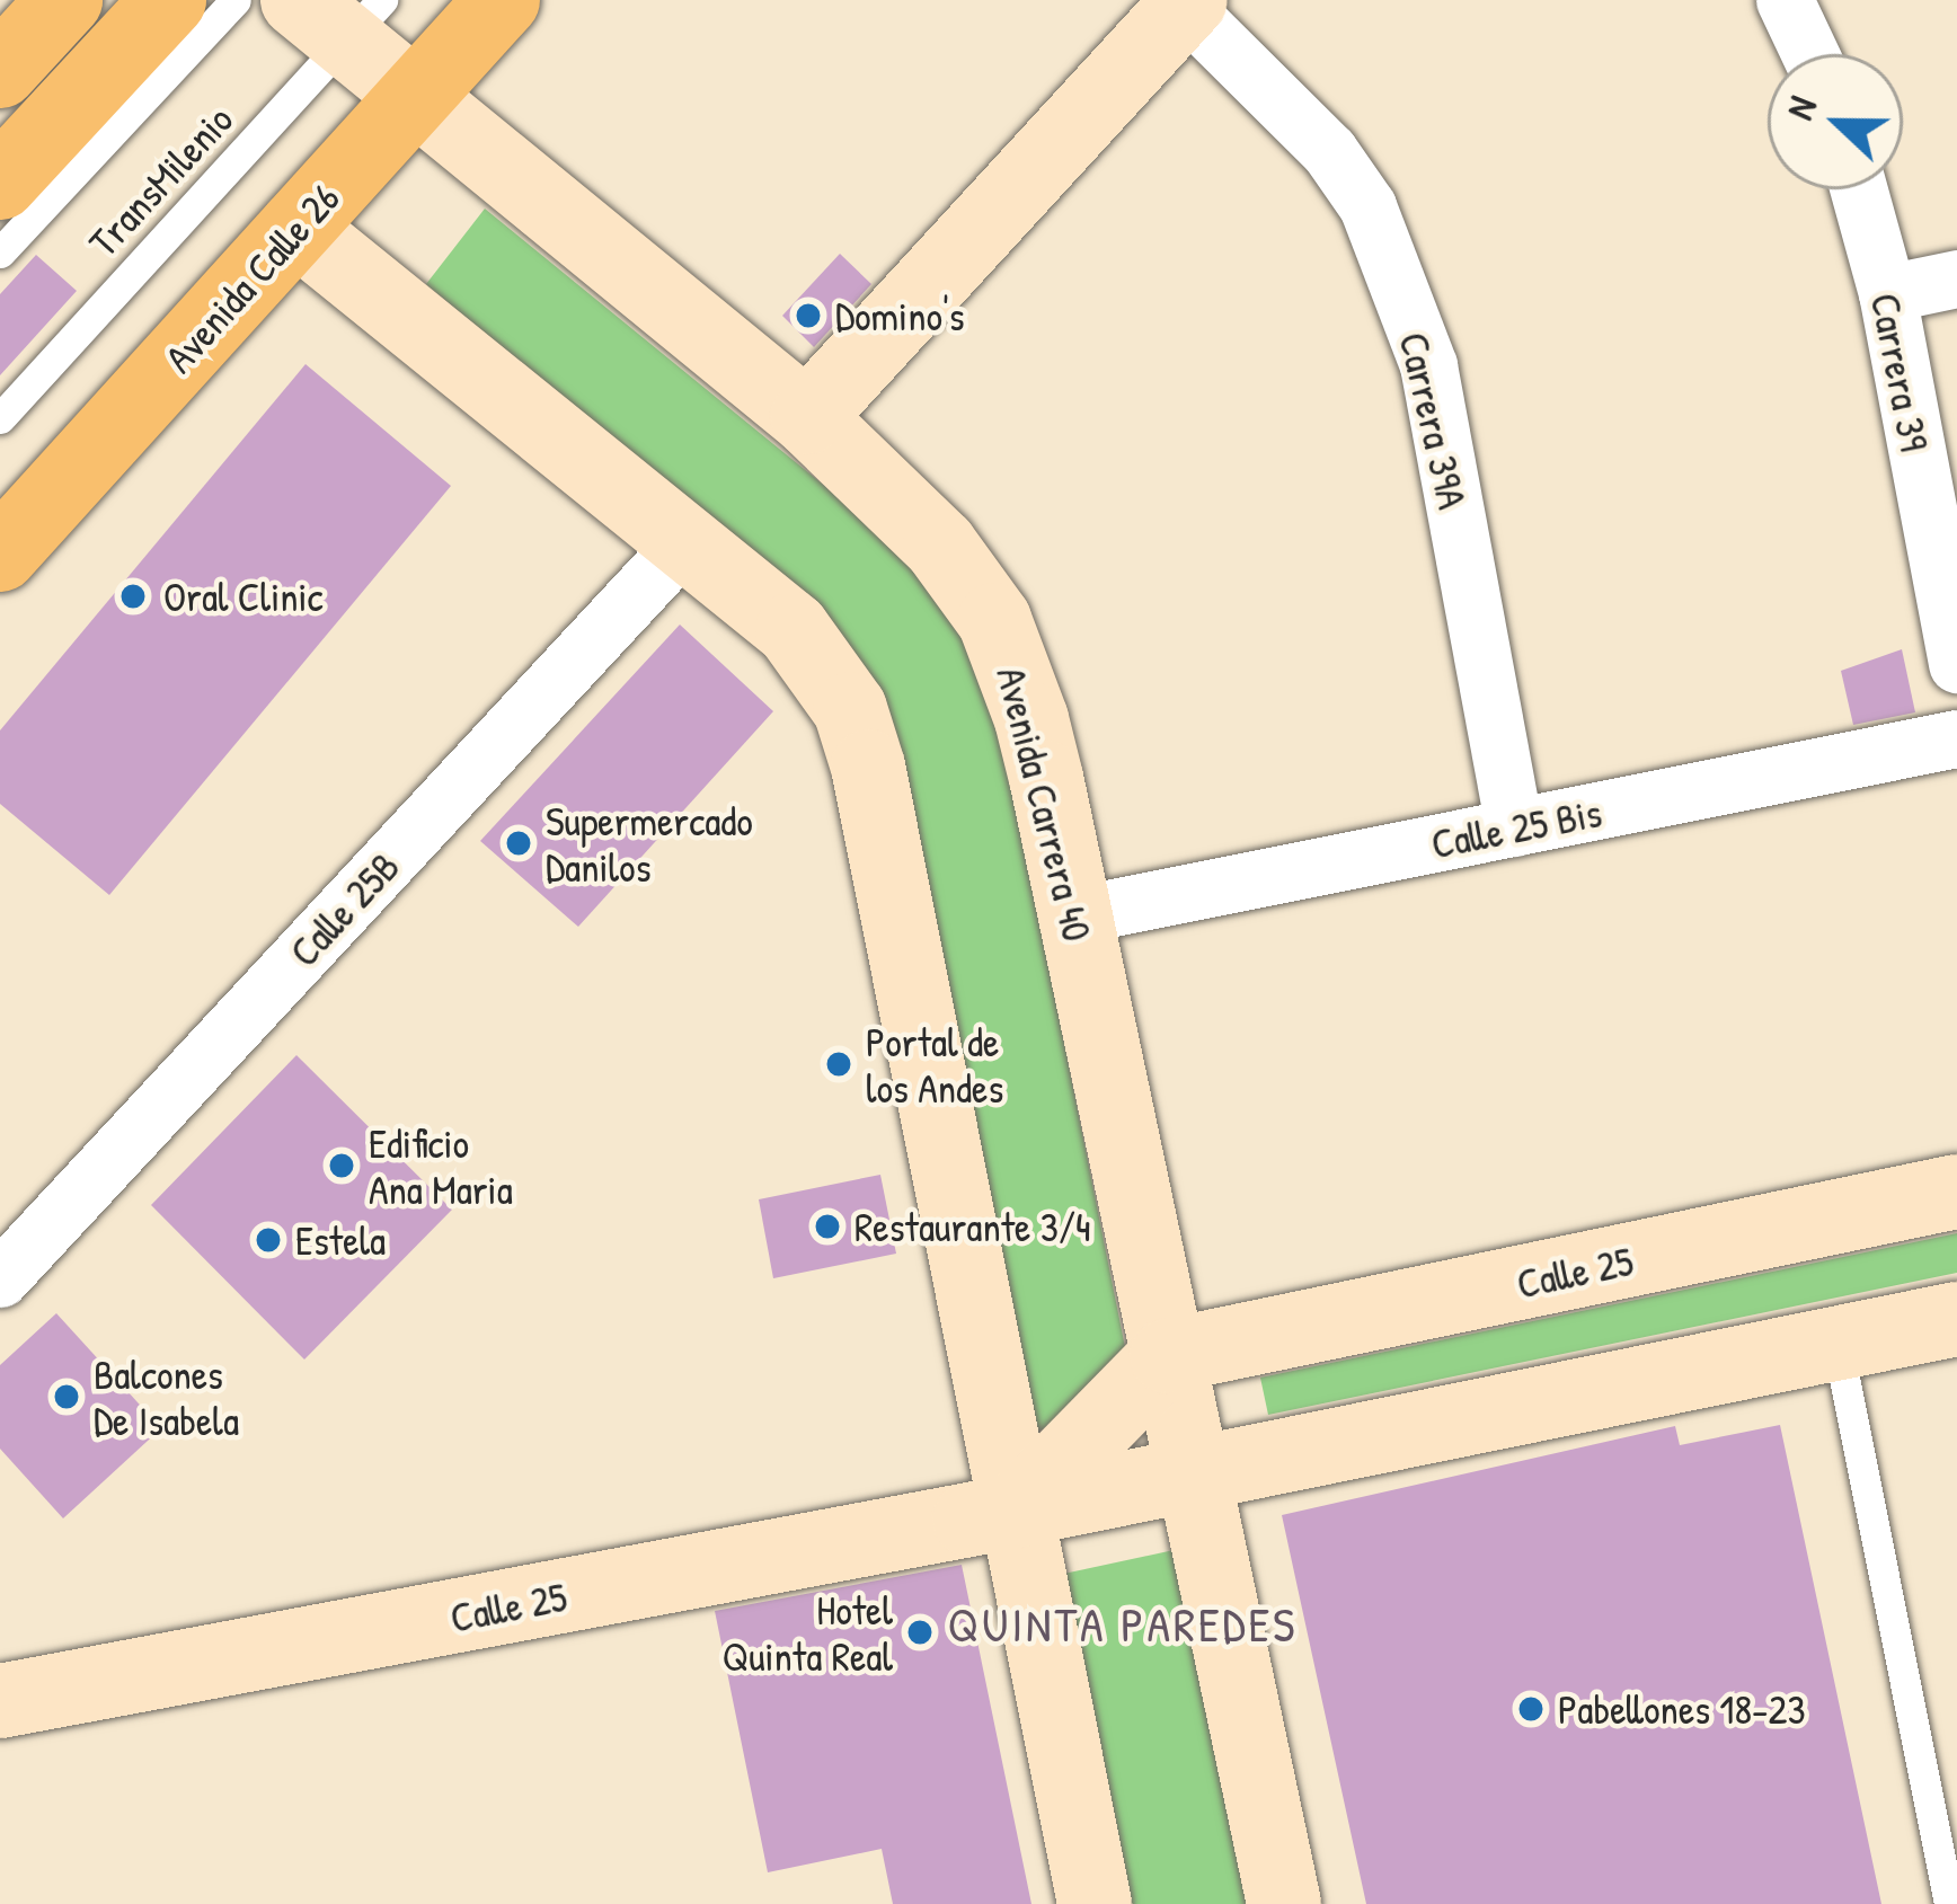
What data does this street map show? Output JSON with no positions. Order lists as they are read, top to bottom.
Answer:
{
  "streets": {
    "main road": ["Avenida Calle 26", "Avenida Carrera 40", "Calle 25"],
    "street": [
      "Carrera 39",
      "Carrera 39A",
      "Calle 25 Bis",
      "Calle 25B"
    ],
    "lane": ["TransMilenio"]
  },
  "crossings": [
    ["TransMilenio", "Avenida Carrera 40"],
    ["Avenida Calle 26", "Avenida Carrera 40"],
    ["Carrera 39A", "Calle 25 Bis"],
    ["Avenida Carrera 40", "Calle 25 Bis"],
    ["Avenida Carrera 40", "Calle 25"]
  ],
  "districts": ["QUINTA PAREDES"],
  "places": [
    "Domino's",
    "Oral Clinic",
    "Supermercado Danilos",
    "Portal de los Andes",
    "Edificio Ana Maria",
    "Restaurante 3/4",
    "Estela",
    "Balcones De Isabela",
    "Hotel Quinta Real",
    "Pabellones 18-23"
  ],
  "north": "left"
}
